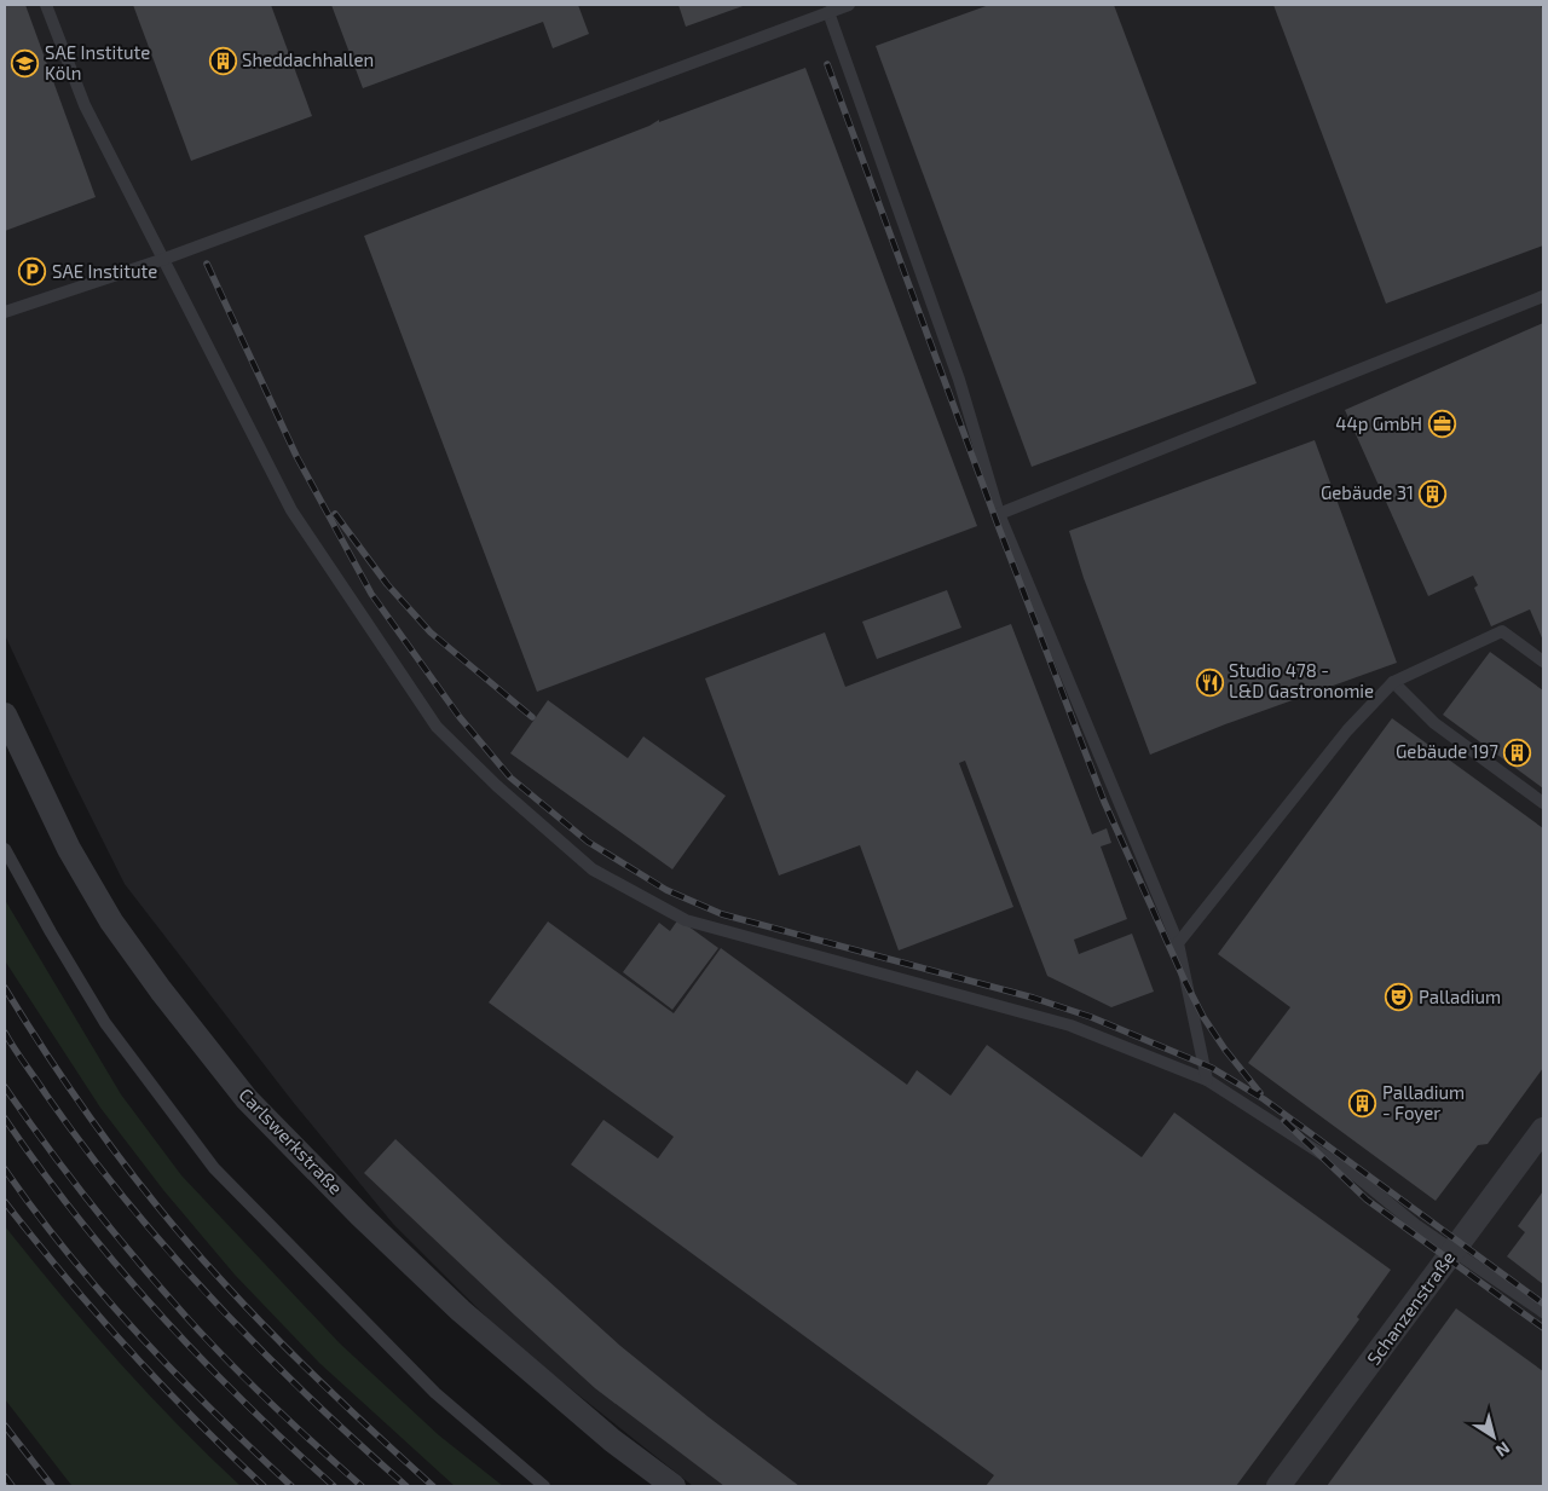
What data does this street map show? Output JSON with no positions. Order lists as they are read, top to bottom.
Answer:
{
  "streets": {
    "street": ["Carlswerkstraße", "Schanzenstraße"]
  },
  "places": {
    "building": [
      "Sheddachhallen",
      "Gebäude 31",
      "Gebäude 197",
      "Palladium - Foyer"
    ],
    "school or university": ["SAE Institute Köln"],
    "parking": ["SAE Institute"],
    "office": ["44p GmbH"],
    "restaurant": ["Studio 478 - L&D Gastronomie"],
    "theatre": ["Palladium"]
  },
  "north": "bottom right"
}
